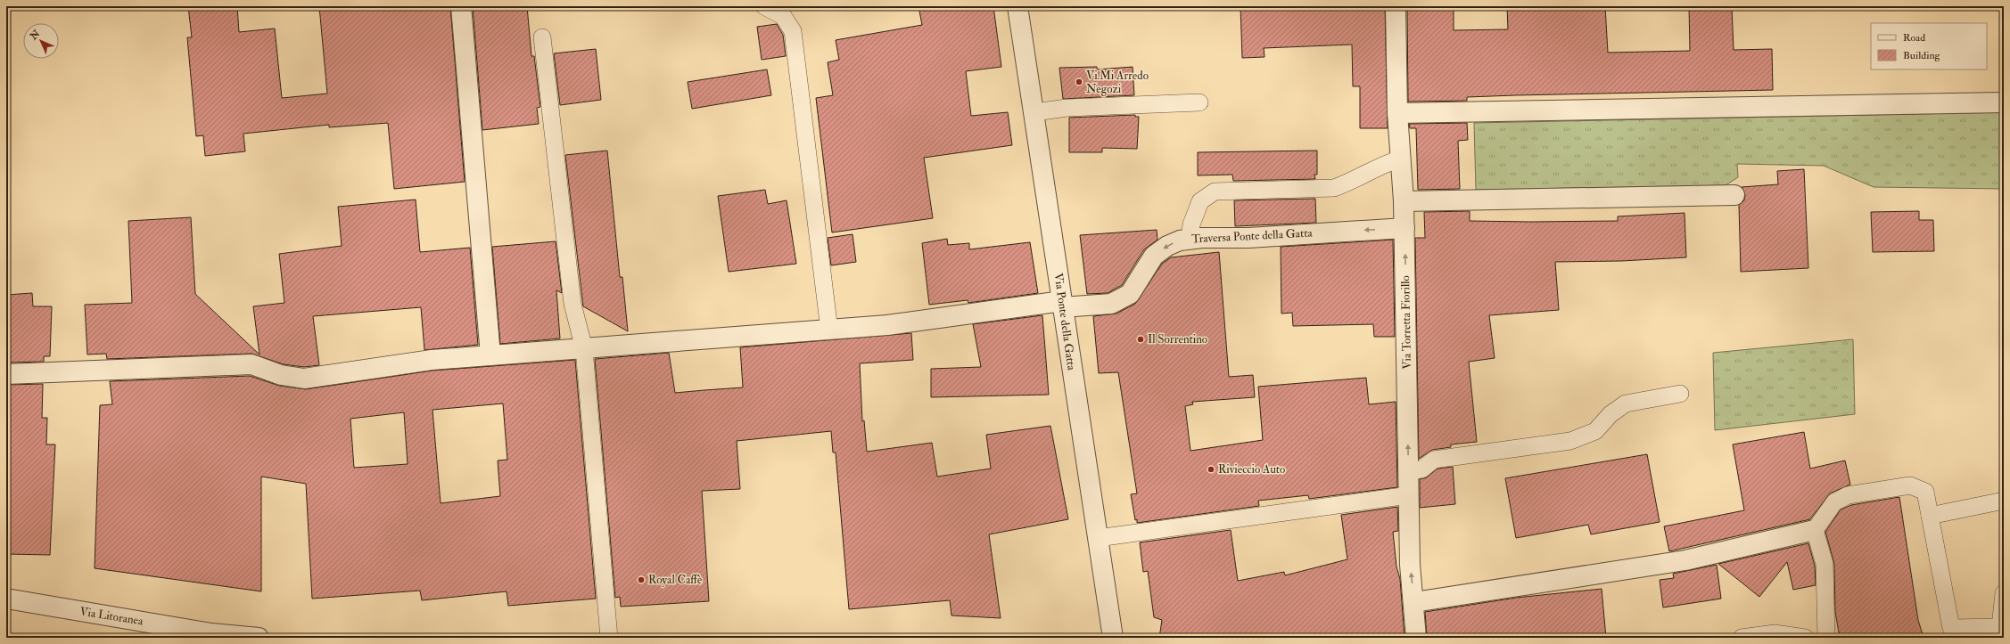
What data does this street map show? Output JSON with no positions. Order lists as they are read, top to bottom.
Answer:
{
  "streets": {
    "street": [
      "Traversa Ponte della Gatta",
      "Via Ponte della Gatta",
      "Via Torretta Fiorillo",
      "Via Litoranea"
    ]
  },
  "crossings": [
    ["Traversa Ponte della Gatta", "Via Ponte della Gatta"],
    ["Traversa Ponte della Gatta", "Via Torretta Fiorillo"]
  ],
  "one_way": ["Via Torretta Fiorillo"],
  "places": [
    "Vi.Mi Arredo Negozi",
    "Il Sorrentino",
    "Rivieccio Auto",
    "Royal Caffè"
  ],
  "legend": ["Road", "Building"],
  "north": "top left"
}
